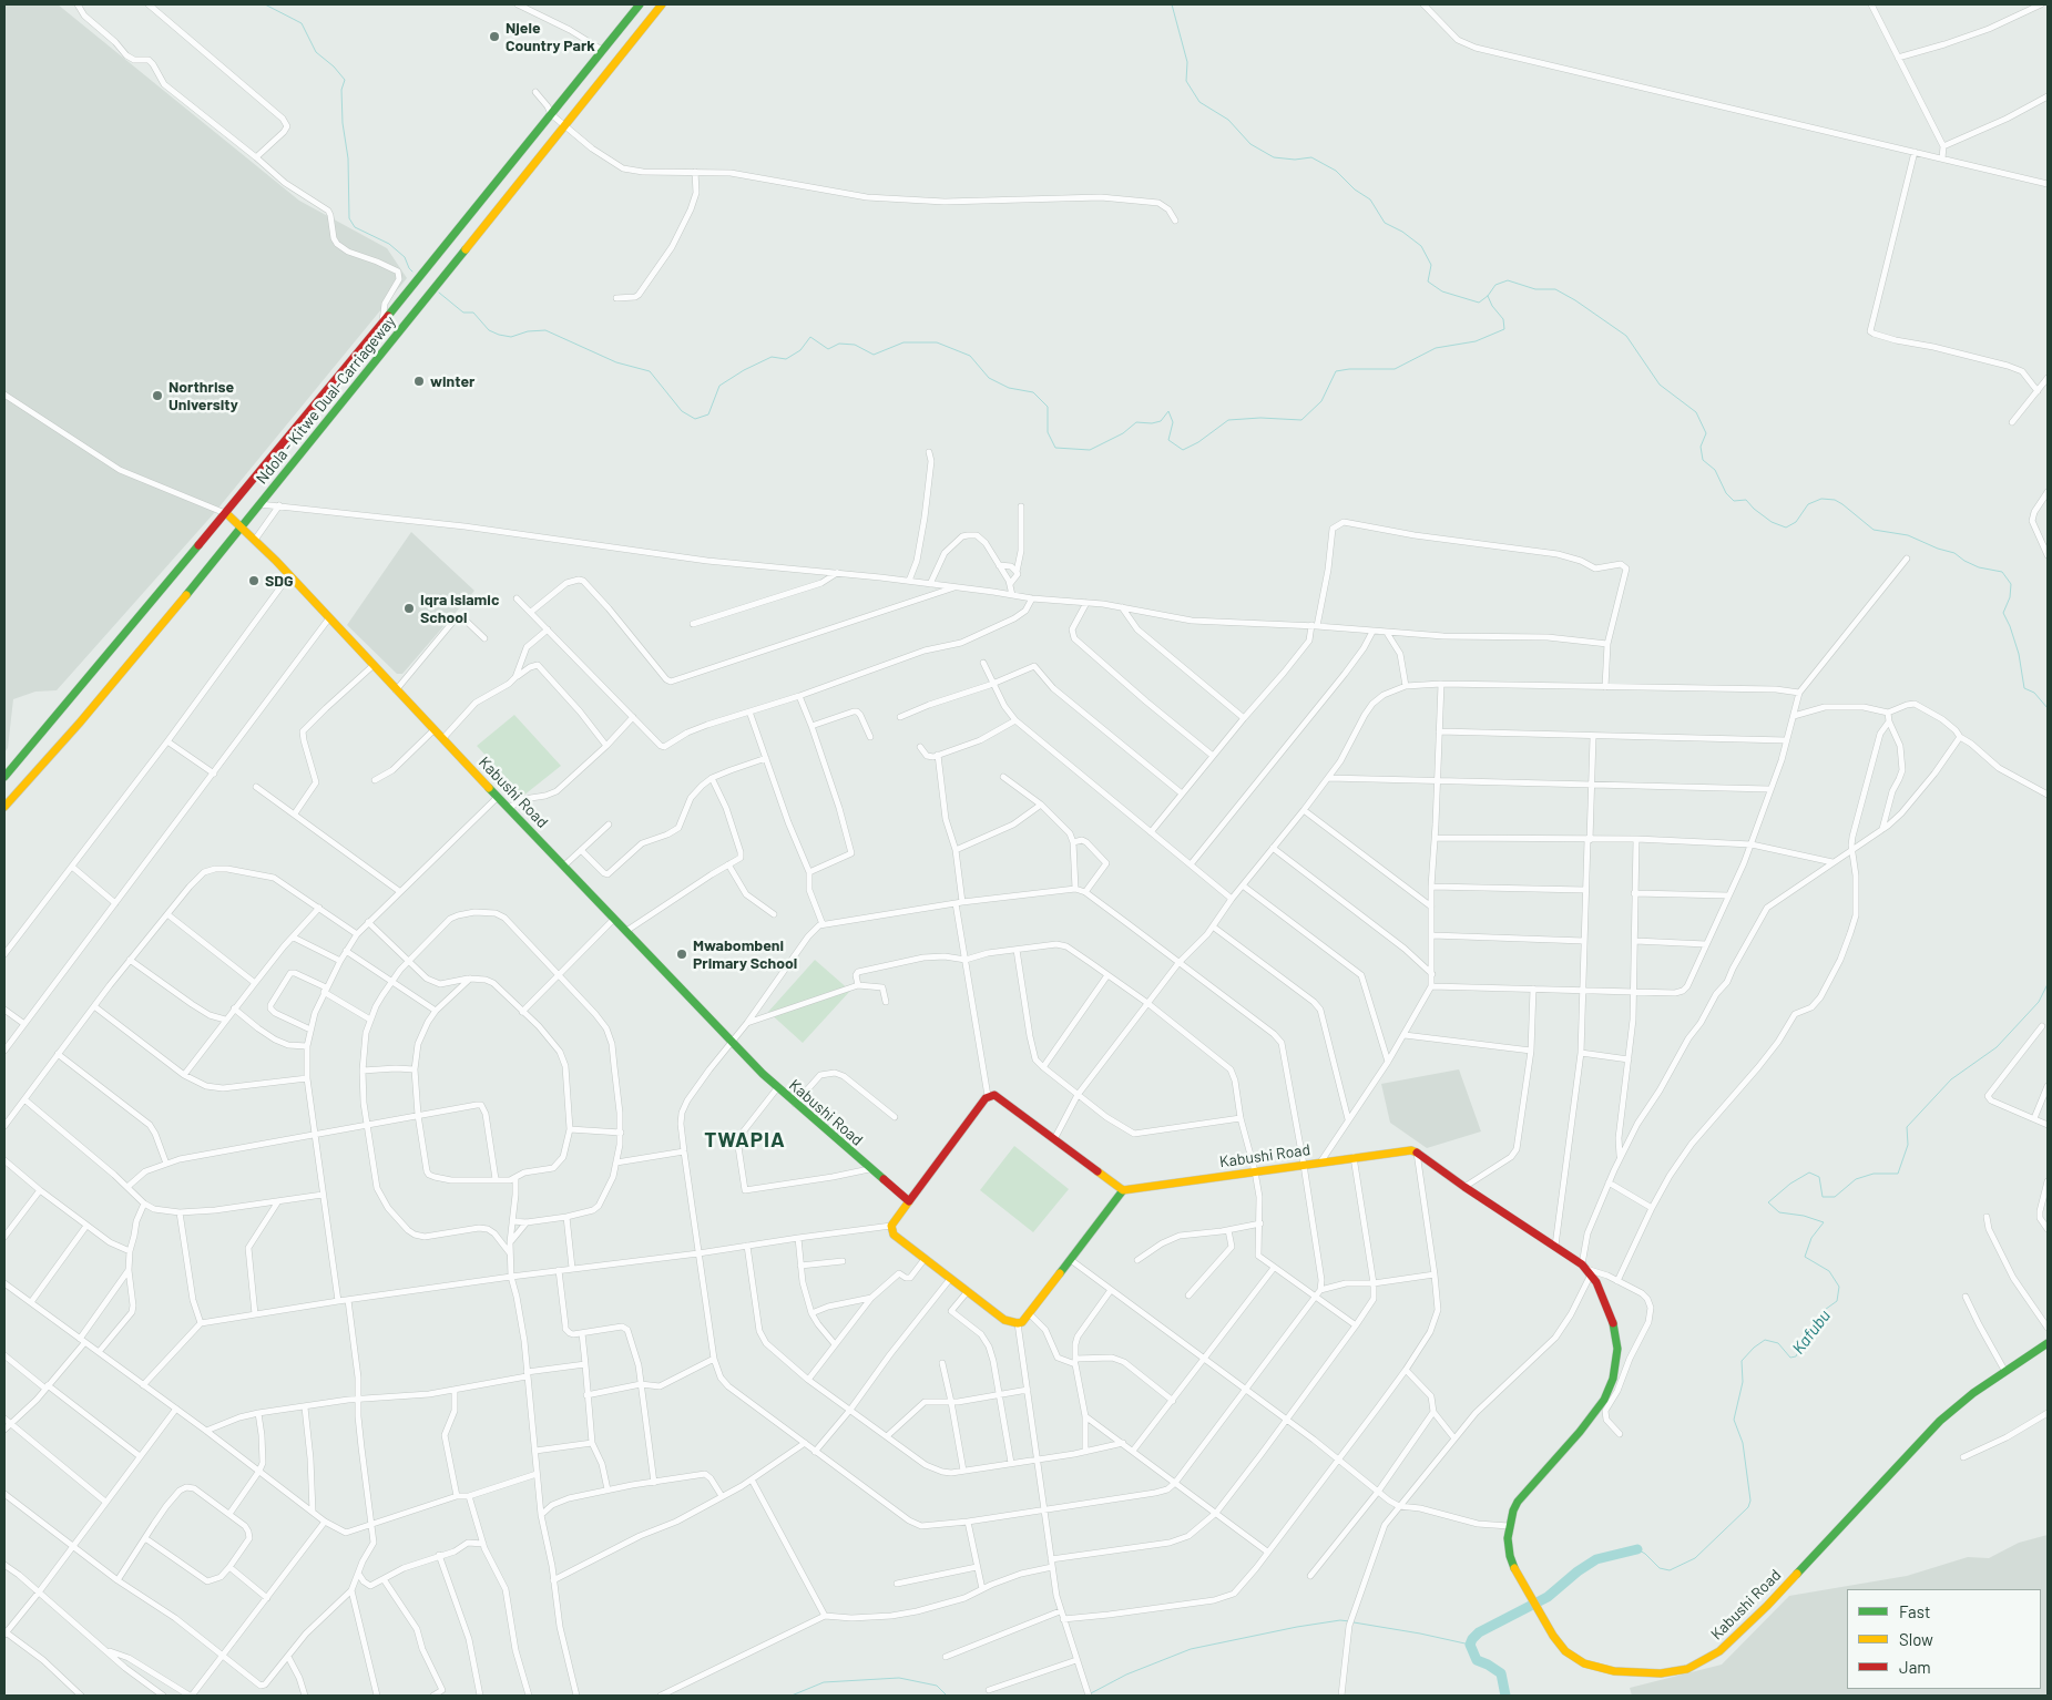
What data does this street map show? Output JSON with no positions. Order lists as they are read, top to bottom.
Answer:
{
  "streets": {
    "main road": ["Ndola - Kitwe Dual-Carriageway", "Kabushi Road"]
  },
  "crossings": [
    ["Ndola - Kitwe Dual-Carriageway", "Kabushi Road"]
  ],
  "districts": ["TWAPIA"],
  "water": ["Kafubu"],
  "places": [
    "Njele Country Park",
    "winter",
    "Northrise University",
    "SDG",
    "Iqra Islamic School",
    "Mwabombeni Primary School"
  ],
  "legend": ["Fast", "Slow", "Jam"]
}
